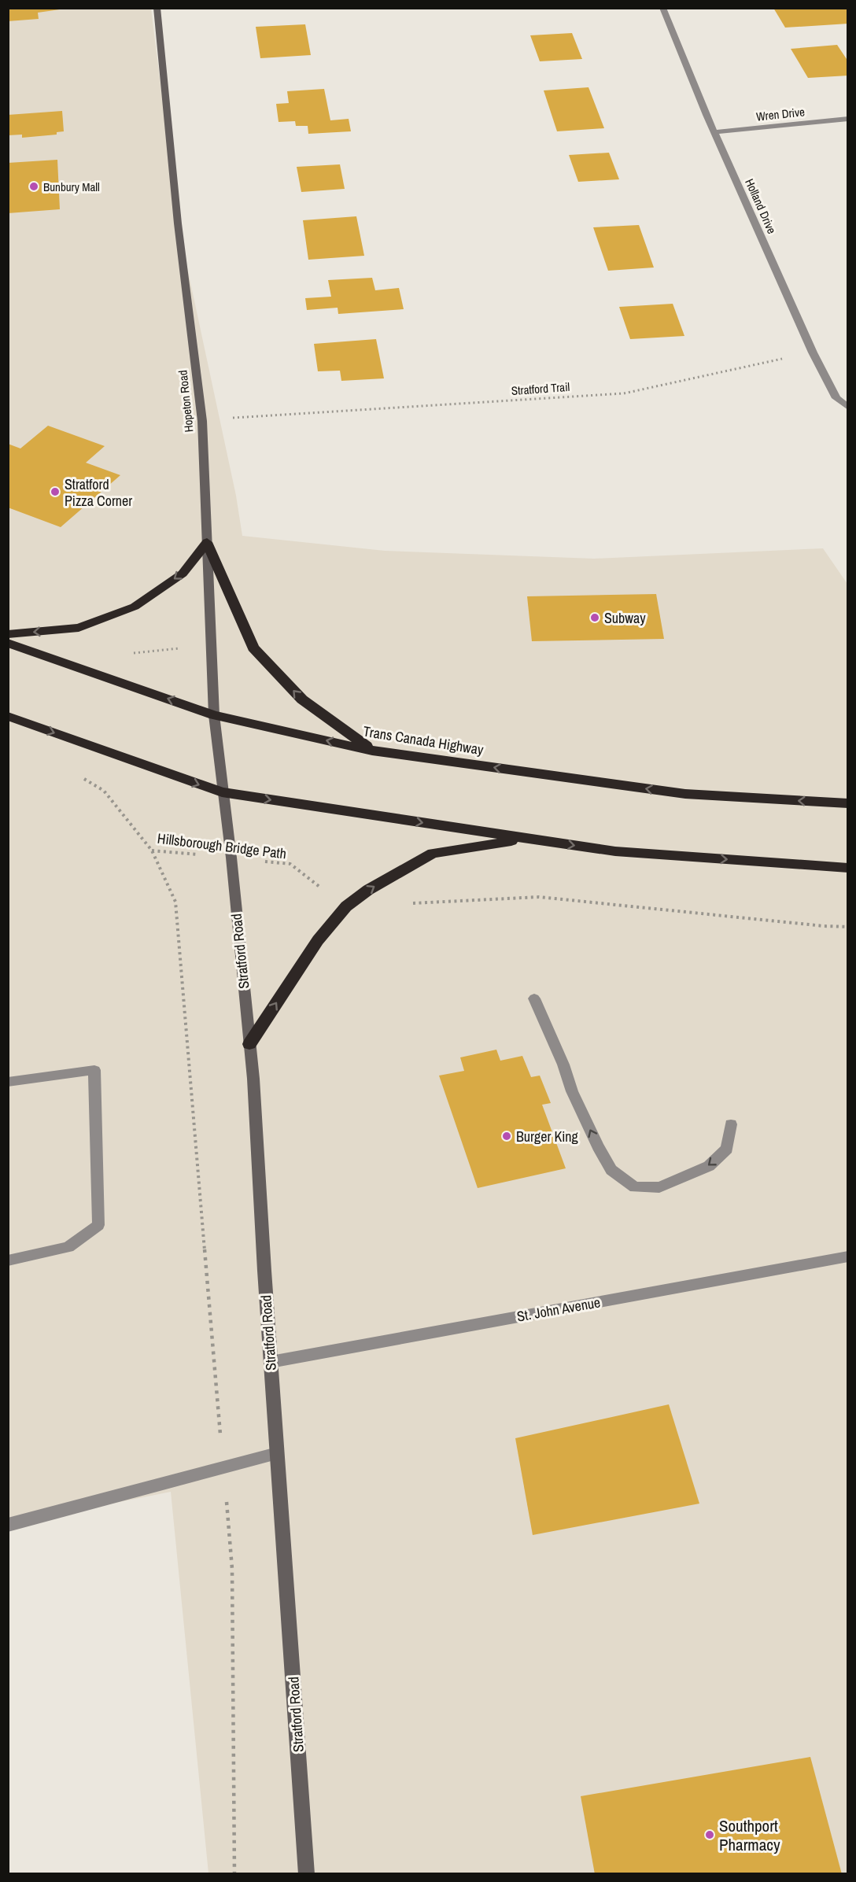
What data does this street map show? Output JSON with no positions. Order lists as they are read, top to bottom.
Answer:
{
  "streets": {
    "highway": ["Trans Canada Highway"],
    "main road": ["Hopeton Road", "Stratford Road"],
    "street": ["Wren Drive", "Holland Drive", "St. John Avenue"],
    "path": ["Stratford Trail", "Hillsborough Bridge Path"]
  },
  "crossings": [
    ["Wren Drive", "Holland Drive"],
    ["Holland Drive", "Stratford Trail"],
    ["Stratford Trail", "Hopeton Road"],
    ["Hopeton Road", "Trans Canada Highway"],
    ["Hopeton Road", "Stratford Road"],
    ["Hillsborough Bridge Path", "Stratford Road"],
    ["Stratford Road", "St. John Avenue"]
  ],
  "places": [
    "Bunbury Mall",
    "Stratford Pizza Corner",
    "Subway",
    "Burger King",
    "Southport Pharmacy"
  ]
}
